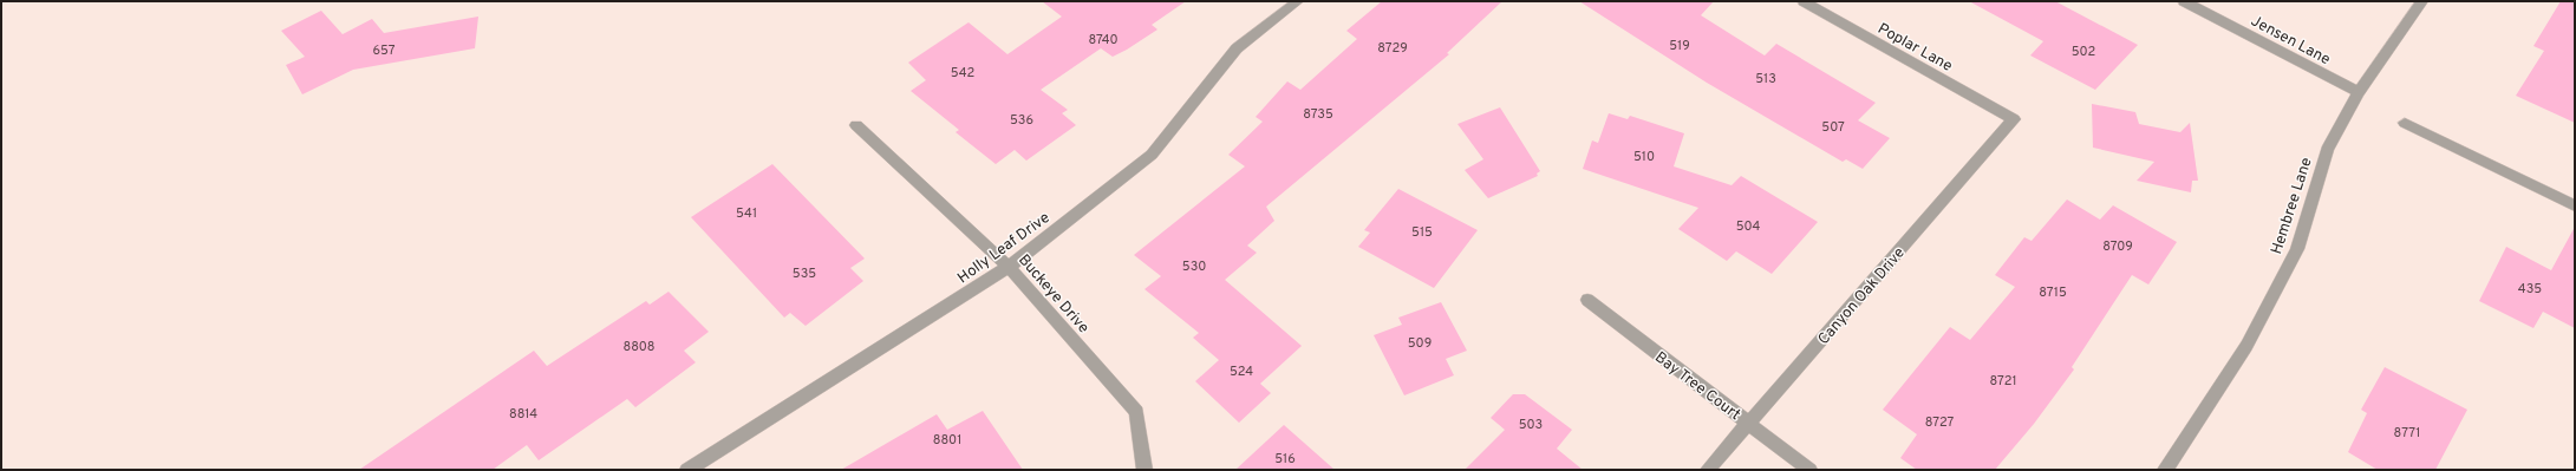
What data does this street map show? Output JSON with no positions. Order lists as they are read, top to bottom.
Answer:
{
  "streets": {
    "street": [
      "Jensen Lane",
      "Poplar Lane",
      "Hembree Lane",
      "Holly Leaf Drive",
      "Buckeye Drive",
      "Canyon Oak Drive",
      "Bay Tree Court"
    ]
  },
  "crossings": [
    ["Jensen Lane", "Hembree Lane"],
    ["Poplar Lane", "Canyon Oak Drive"],
    ["Holly Leaf Drive", "Buckeye Drive"],
    ["Canyon Oak Drive", "Bay Tree Court"]
  ],
  "house_numbers": [
    "8740",
    "519",
    "8729",
    "657",
    "502",
    "542",
    "513",
    "8735",
    "536",
    "507",
    "510",
    "541",
    "504",
    "515",
    "8709",
    "530",
    "535",
    "435",
    "8715",
    "509",
    "8808",
    "524",
    "8721",
    "8814",
    "8727",
    "503",
    "8771",
    "8801",
    "516"
  ]
}
